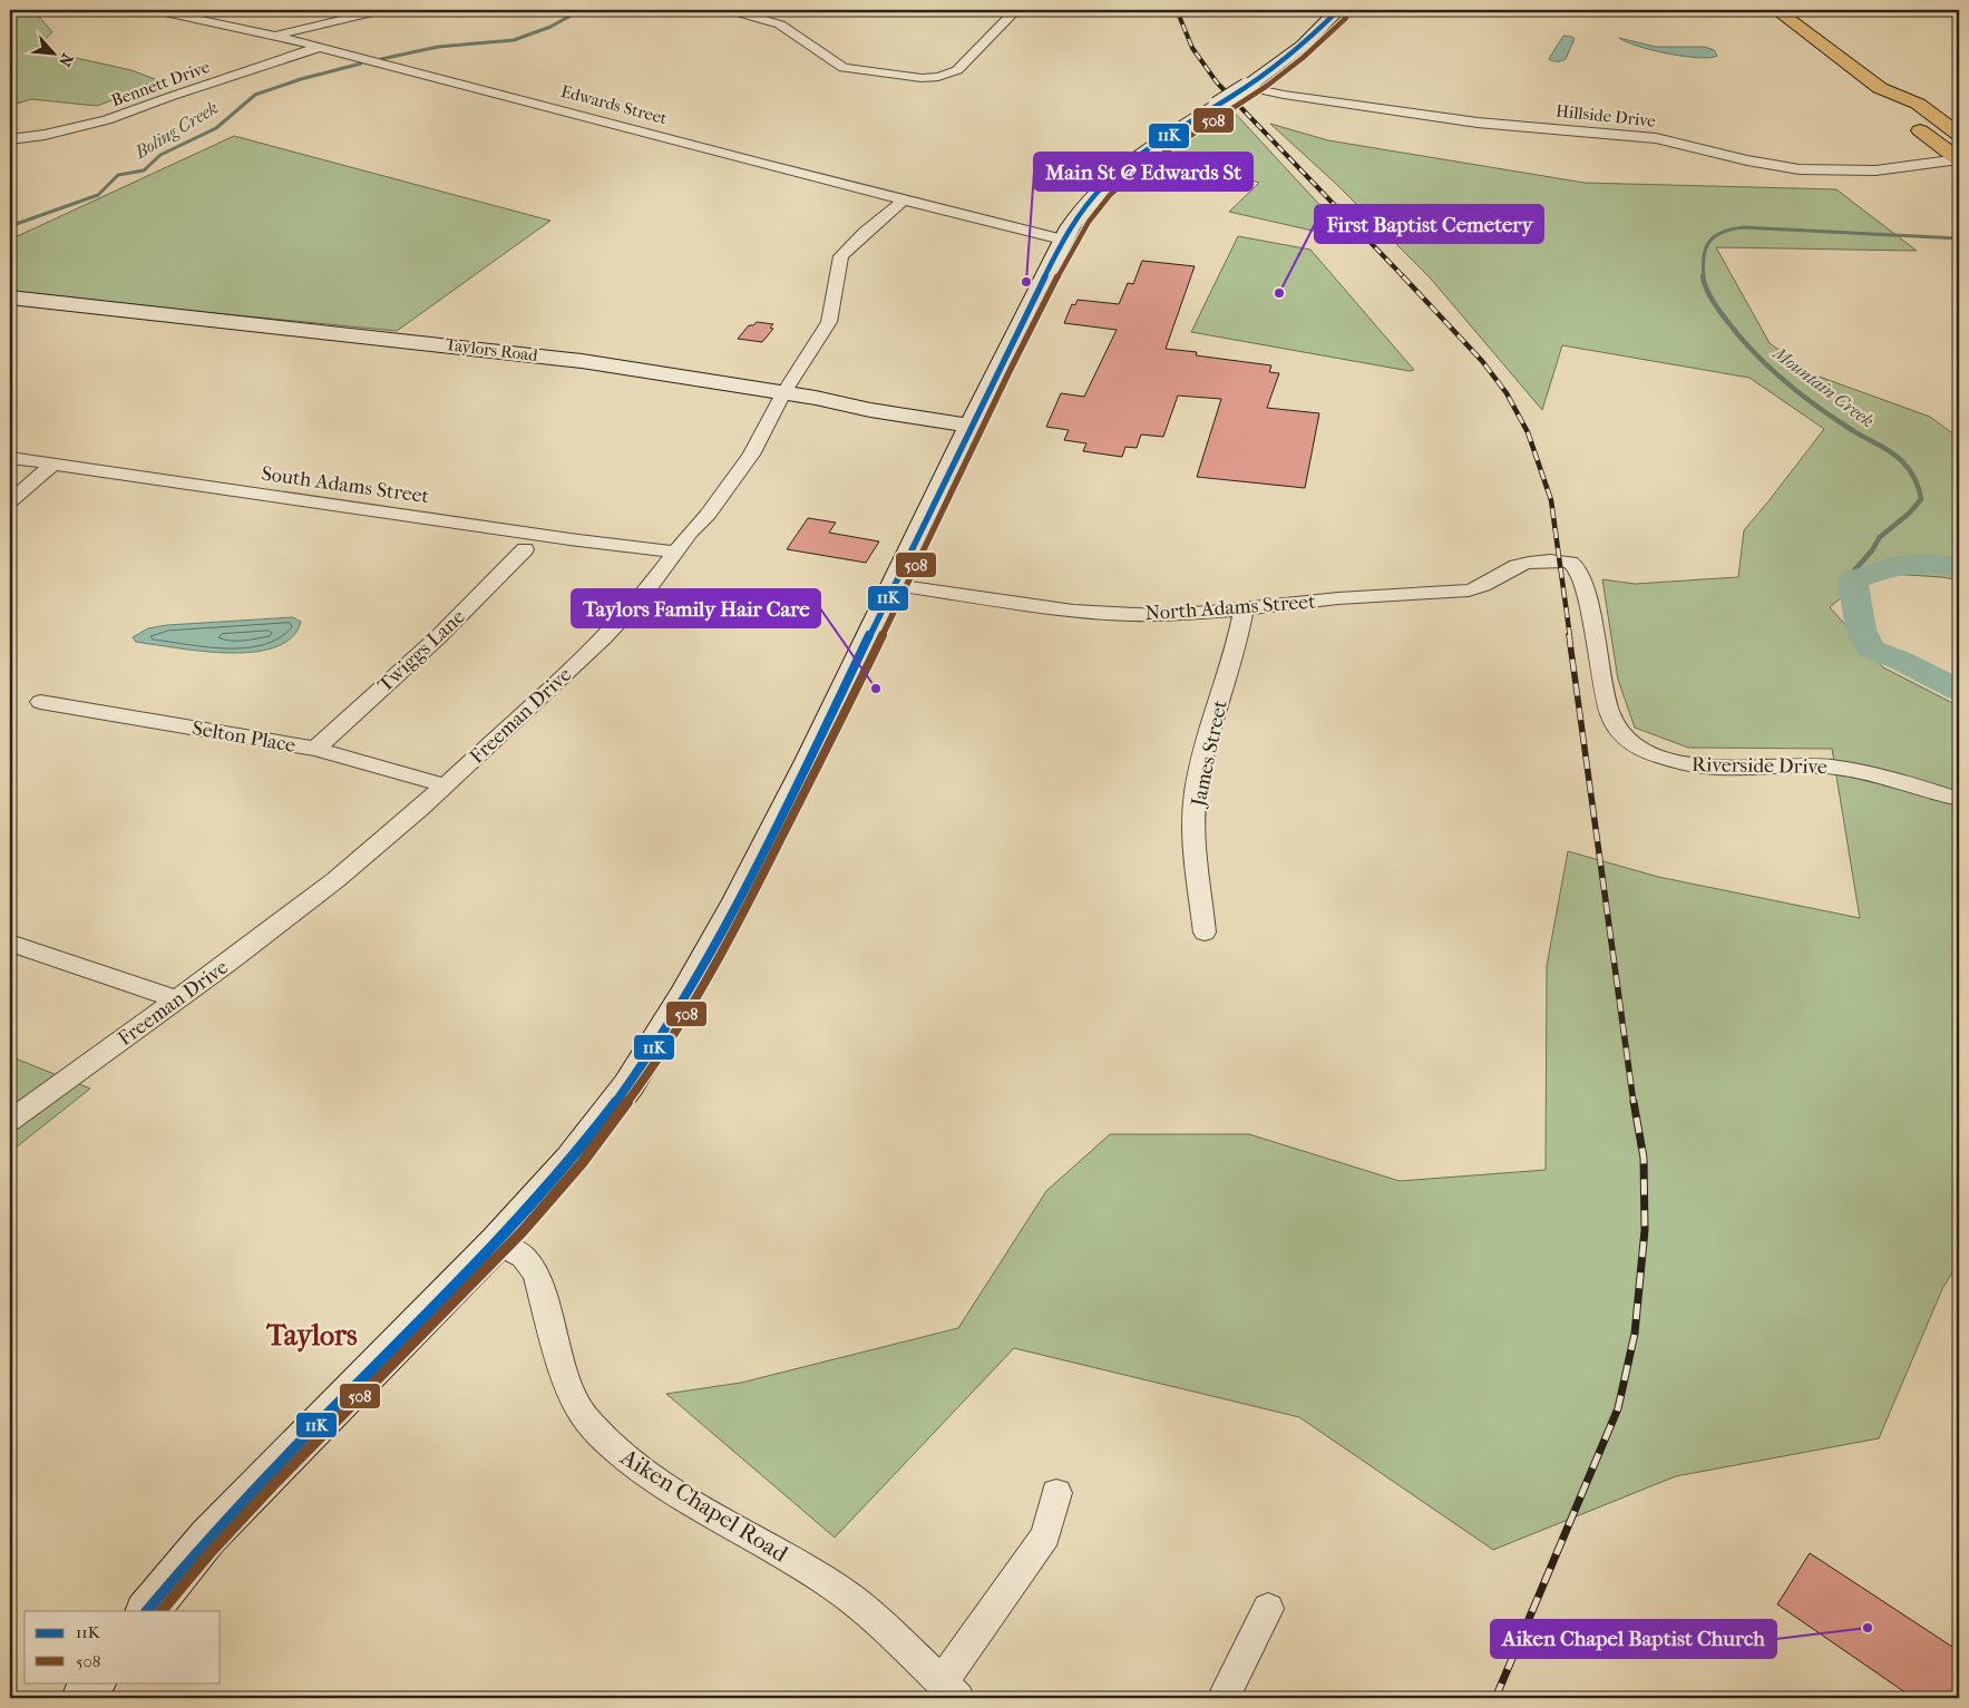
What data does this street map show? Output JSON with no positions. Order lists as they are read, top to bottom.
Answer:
{
  "streets": {
    "street": [
      "Bennett Drive",
      "Edwards Street",
      "Hillside Drive",
      "Taylors Road",
      "South Adams Street",
      "North Adams Street",
      "Twiggs Lane",
      "Freeman Drive",
      "Selton Place",
      "James Street",
      "Riverside Drive",
      "Aiken Chapel Road"
    ]
  },
  "crossings": [
    ["Bennett Drive", "Edwards Street"],
    ["Edwards Street", "Freeman Drive"],
    ["Taylors Road", "Freeman Drive"],
    ["South Adams Street", "Freeman Drive"],
    ["North Adams Street", "James Street"],
    ["North Adams Street", "Riverside Drive"],
    ["Twiggs Lane", "Selton Place"],
    ["Freeman Drive", "Selton Place"]
  ],
  "districts": ["Taylors"],
  "water": ["Boling Creek", "Mountain Creek"],
  "places": [
    "Main St @ Edwards St",
    "First Baptist Cemetery",
    "Taylors Family Hair Care",
    "Aiken Chapel Baptist Church"
  ],
  "lines": ["transit line 11K", "transit line 508"],
  "legend": ["11K", "508"],
  "north": "bottom right"
}
